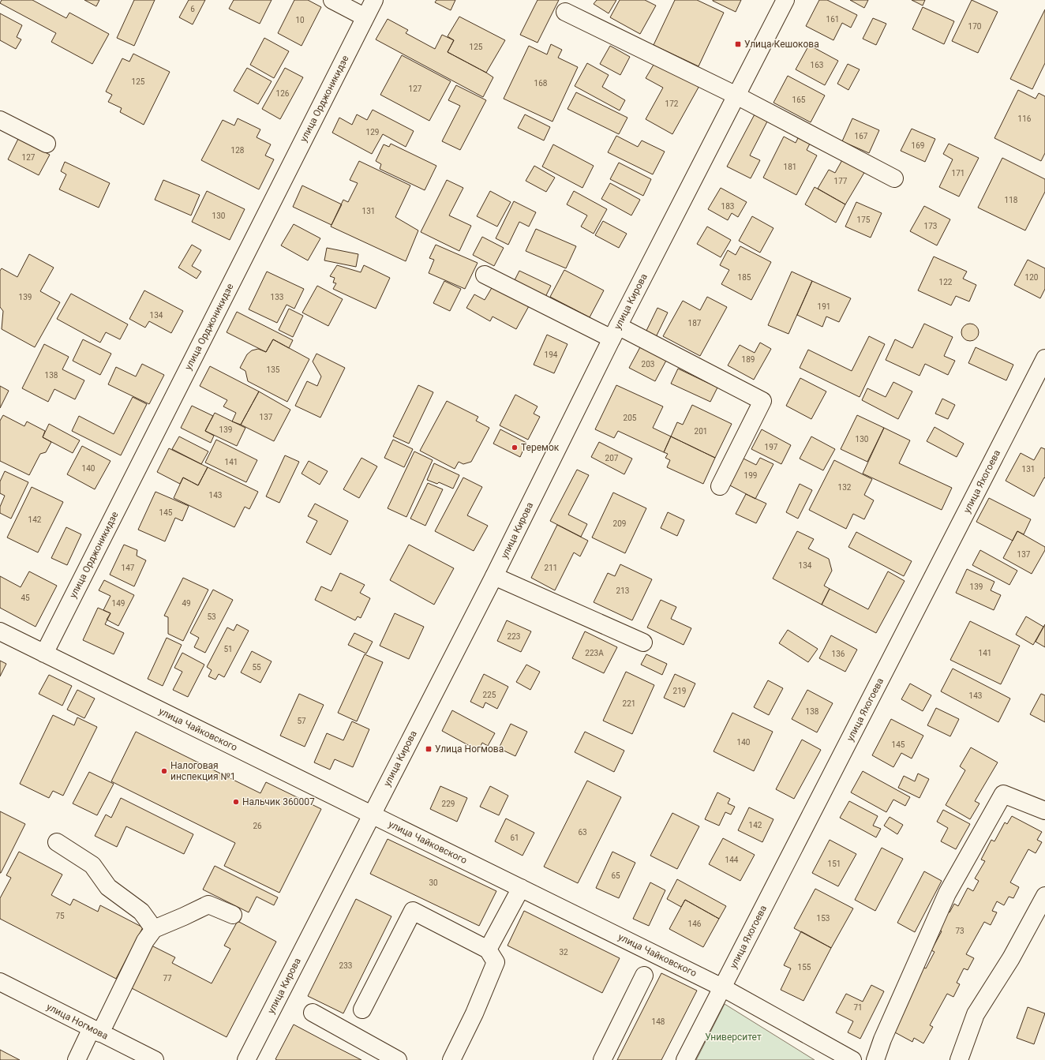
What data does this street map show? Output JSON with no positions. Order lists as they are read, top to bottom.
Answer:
{
  "streets": {
    "street": [
      "улица Орджоникидзе",
      "улица Кирова",
      "улица Яхогоева",
      "улица Чайковского",
      "улица Ногмова"
    ]
  },
  "crossings": [
    ["улица Орджоникидзе", "улица Чайковского"],
    ["улица Кирова", "улица Чайковского"],
    ["улица Яхогоева", "улица Чайковского"]
  ],
  "parks": ["Университет"],
  "places": {
    "transit": ["Улица Кешокова", "Улица Ногмова"],
    "other": ["Теремок", "Налоговая инспекция №1", "Нальчик 360007"]
  },
  "house_numbers": [
    "6",
    "161",
    "10",
    "170",
    "125",
    "163",
    "125",
    "168",
    "127",
    "126",
    "165",
    "172",
    "116",
    "129",
    "167",
    "169",
    "128",
    "127",
    "181",
    "171",
    "177",
    "118",
    "183",
    "131",
    "130",
    "175",
    "173",
    "185",
    "120",
    "122",
    "139",
    "133",
    "191",
    "134",
    "187",
    "194",
    "189",
    "203",
    "135",
    "138",
    "137",
    "205",
    "139",
    "201",
    "130",
    "197",
    "207",
    "141",
    "140",
    "131",
    "199",
    "132",
    "143",
    "145",
    "142",
    "209",
    "137",
    "134",
    "147",
    "211",
    "139",
    "213",
    "45",
    "149",
    "49",
    "53",
    "223",
    "51",
    "223А",
    "141",
    "136",
    "55",
    "219",
    "225",
    "143",
    "221",
    "138",
    "57",
    "140",
    "145",
    "229",
    "142",
    "26",
    "63",
    "61",
    "144",
    "151",
    "65",
    "30",
    "75",
    "153",
    "146",
    "73",
    "32",
    "233",
    "155",
    "77",
    "71",
    "148"
  ]
}
